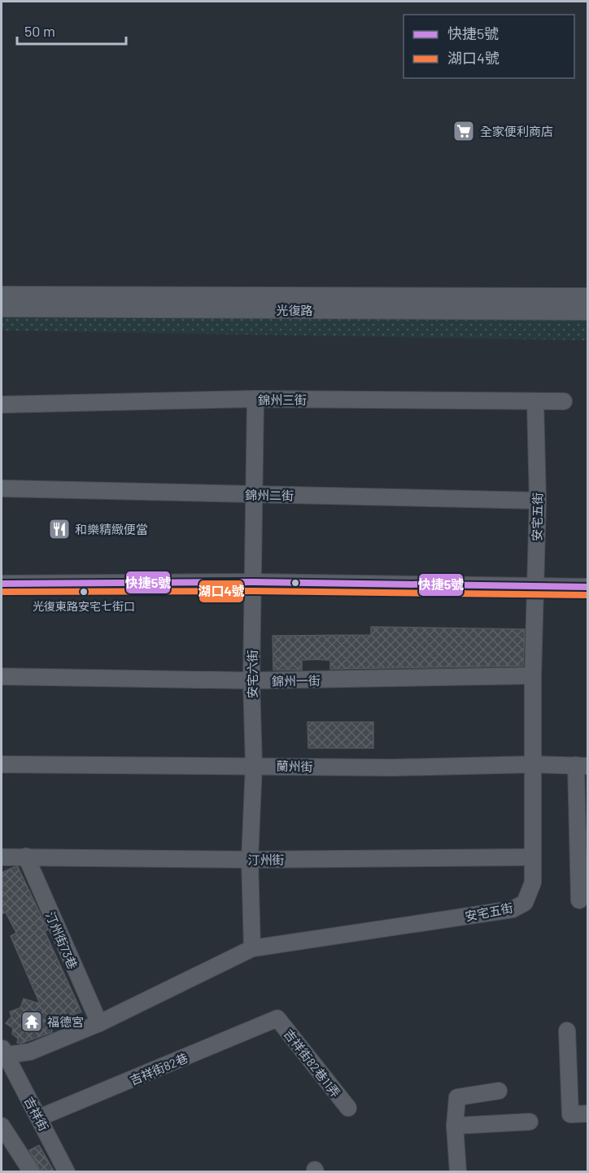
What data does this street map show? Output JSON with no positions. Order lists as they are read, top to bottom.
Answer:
{
  "streets": {
    "street": [
      "光復路",
      "錦州三街",
      "錦州二街",
      "安宅五街",
      "安宅六街",
      "錦州一街",
      "蘭州街",
      "汀州街",
      "汀州街73巷",
      "吉祥街82巷11弄",
      "吉祥街82巷",
      "吉祥街"
    ]
  },
  "crossings": [
    ["錦州三街", "安宅五街"],
    ["錦州三街", "安宅六街"],
    ["錦州二街", "安宅五街"],
    ["錦州二街", "安宅六街"],
    ["安宅五街", "安宅六街"],
    ["安宅五街", "錦州一街"],
    ["安宅五街", "蘭州街"],
    ["安宅五街", "汀州街"],
    ["安宅五街", "汀州街73巷"],
    ["安宅五街", "吉祥街"],
    ["安宅六街", "錦州一街"],
    ["安宅六街", "蘭州街"],
    ["安宅六街", "汀州街"],
    ["汀州街", "汀州街73巷"],
    ["吉祥街82巷11弄", "吉祥街82巷"],
    ["吉祥街82巷", "吉祥街"]
  ],
  "places": {
    "supermarket": ["全家便利商店"],
    "restaurant": ["和樂精緻便當"],
    "other": ["光復東路安宅七街口"],
    "temple": ["福德宮"]
  },
  "lines": ["transit line 快捷5號", "transit line 湖口4號"],
  "legend": ["快捷5號", "湖口4號"],
  "scale_bar": "50 m"
}
